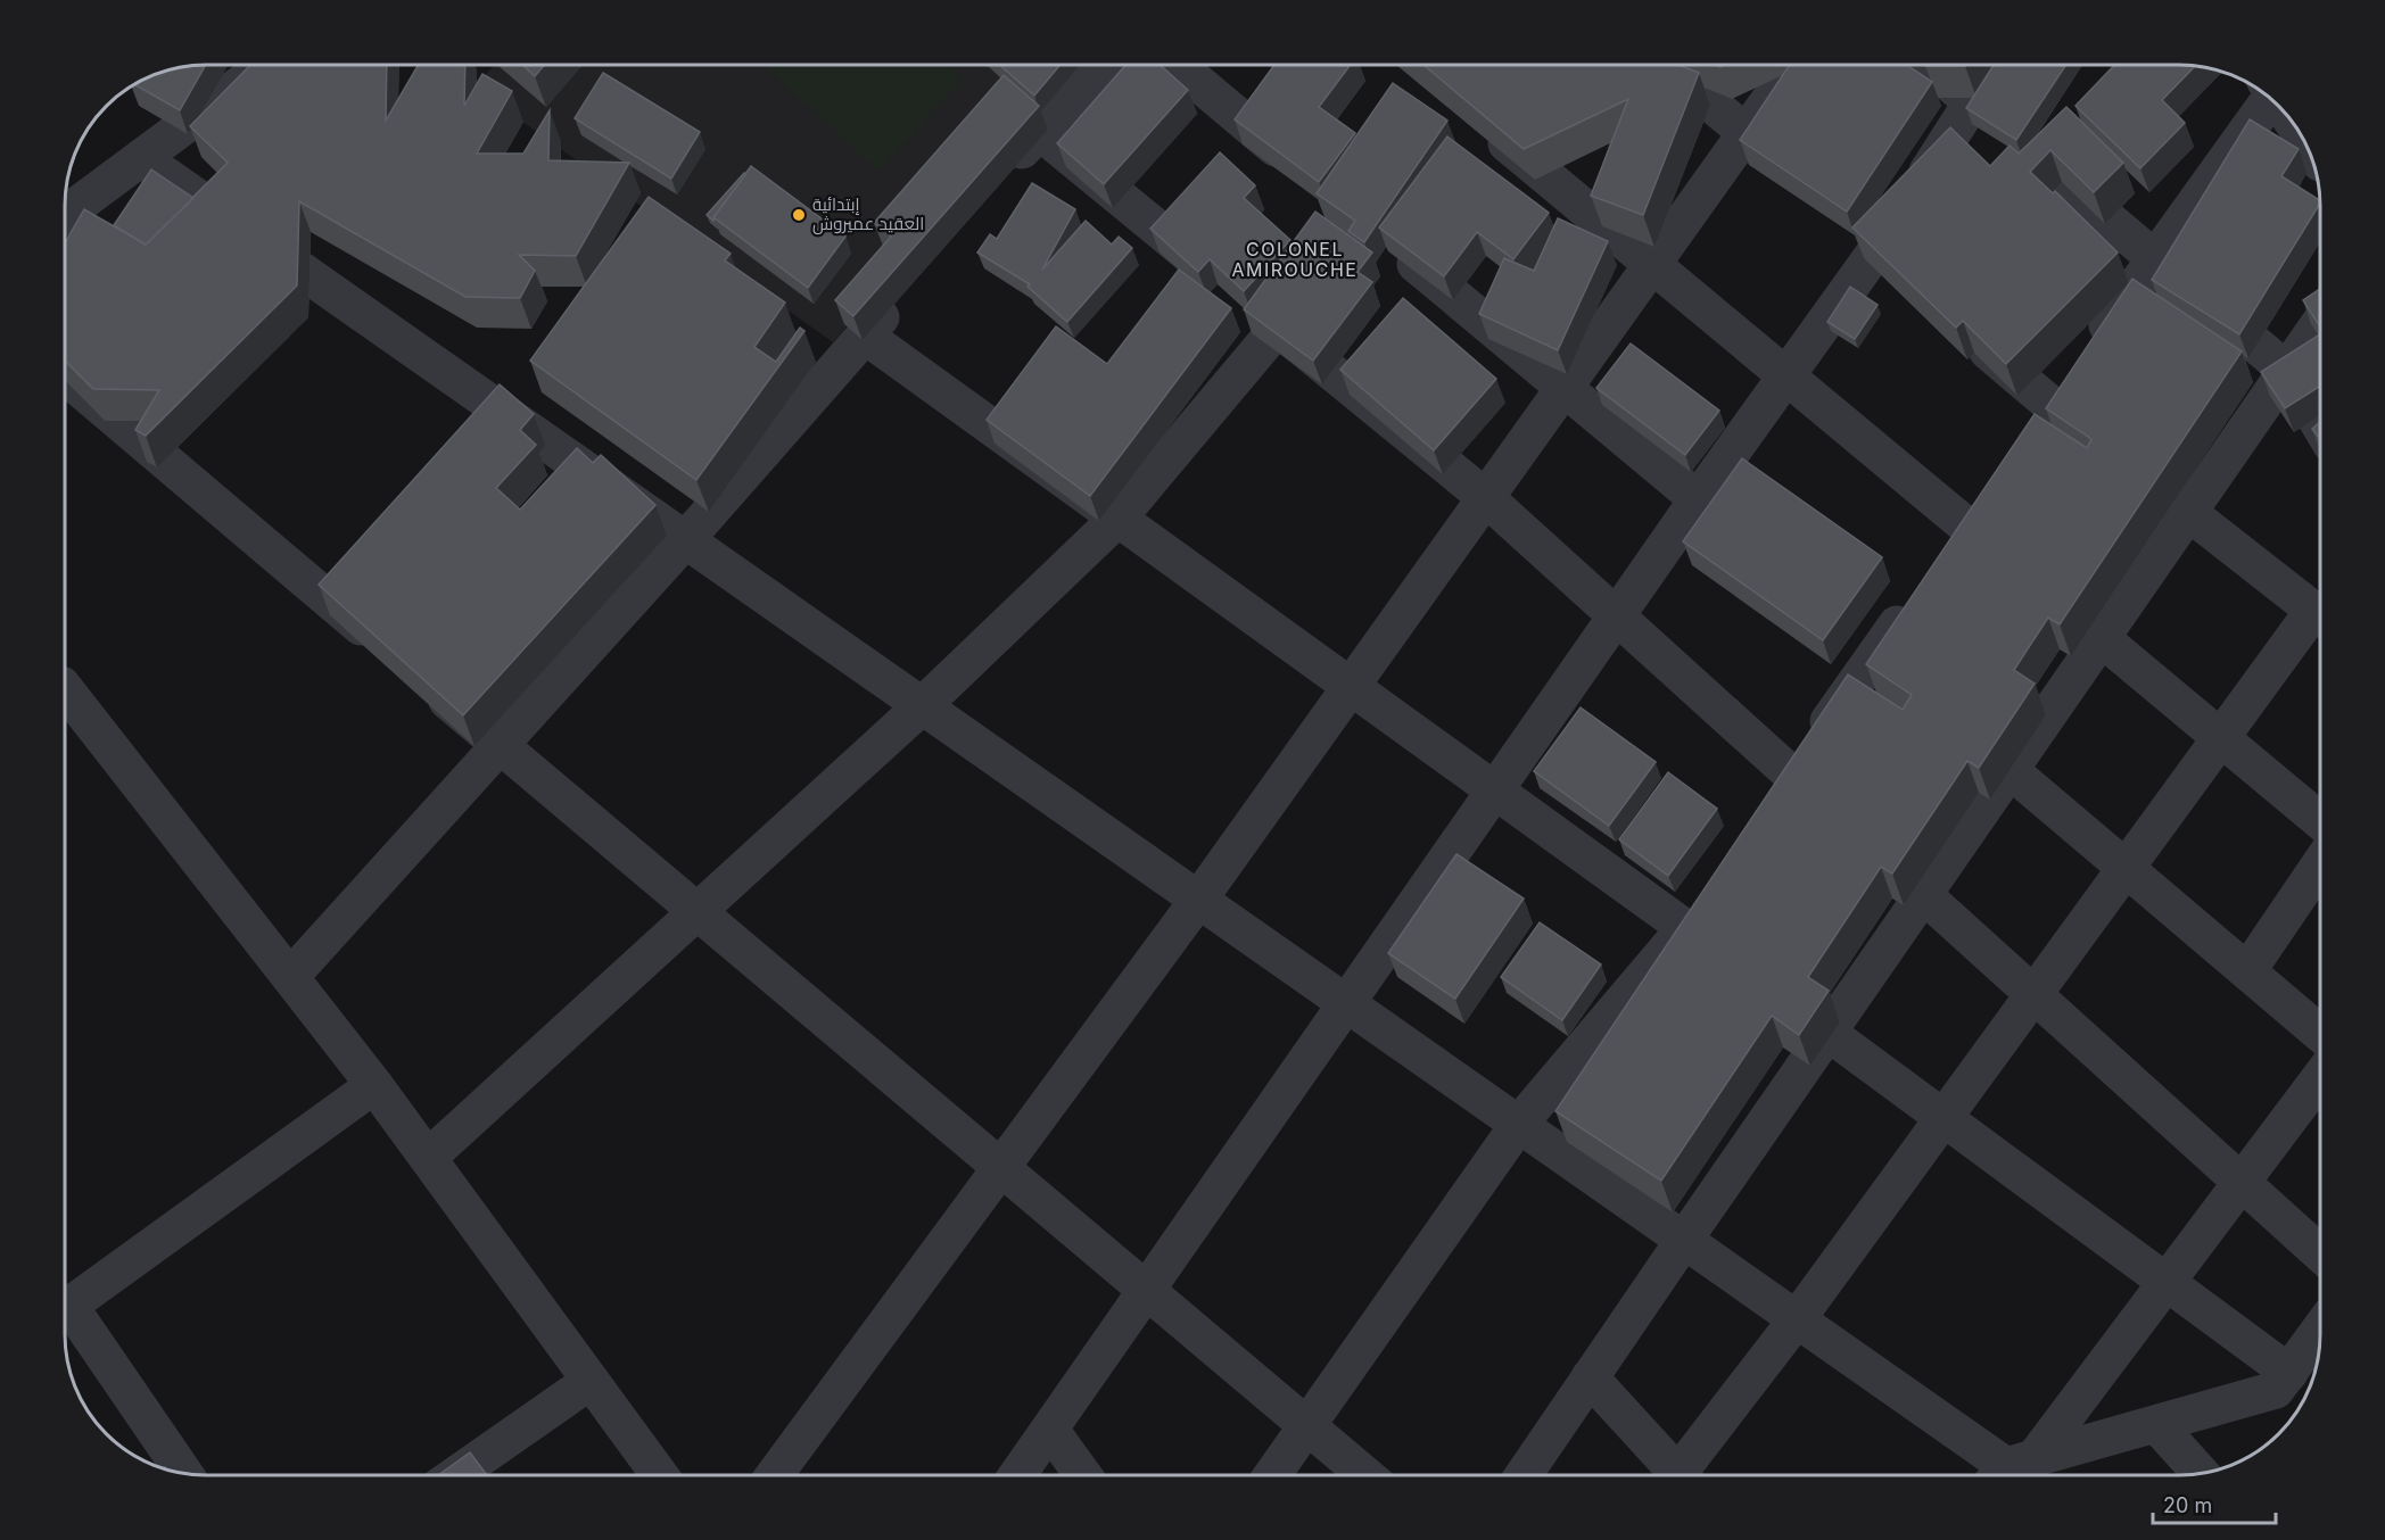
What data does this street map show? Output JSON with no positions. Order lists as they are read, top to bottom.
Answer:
{
  "districts": ["COLONEL AMIROUCHE"],
  "places": ["إبتدائية العقيد عميروش"],
  "scale_bar": "20 m"
}
